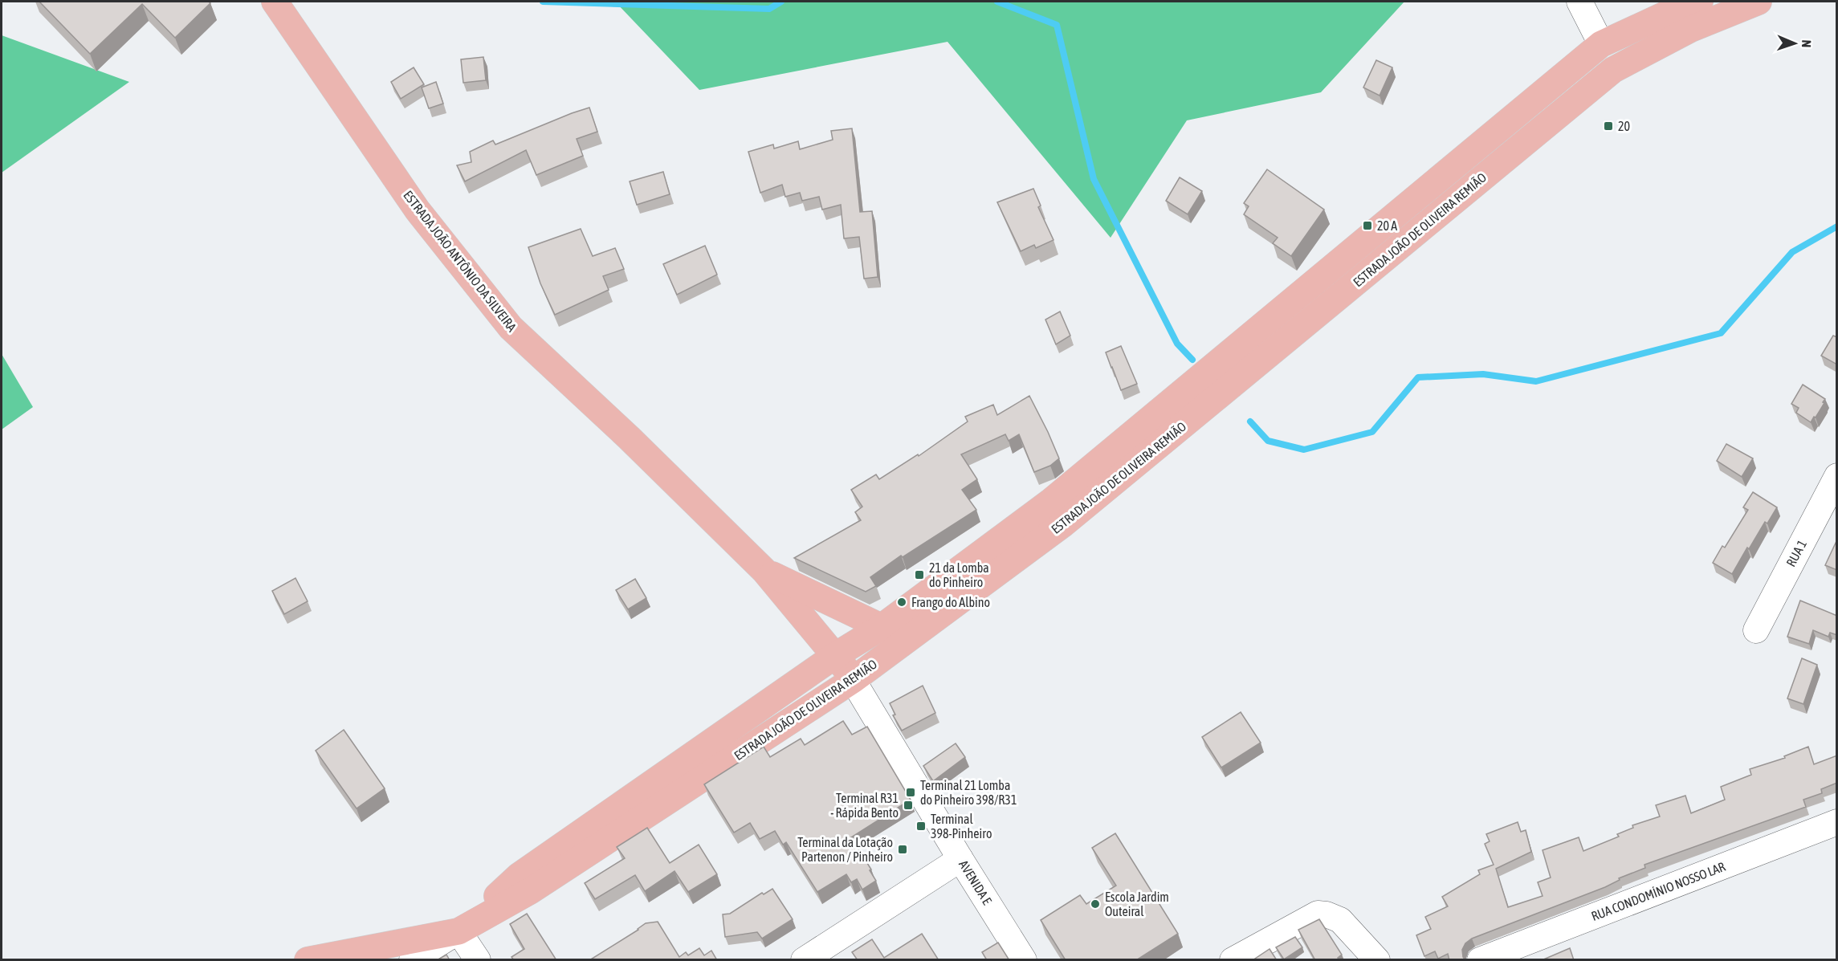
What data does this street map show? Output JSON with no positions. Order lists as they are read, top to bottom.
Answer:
{
  "streets": {
    "main road": ["ESTRADA JOÃO DE OLIVEIRA REMIÃO", "ESTRADA JOÃO ANTÔNIO DA SILVEIRA"],
    "street": ["RUA 1", "AVENIDA E", "RUA CONDOMÍNIO NOSSO LAR"]
  },
  "crossings": [
    ["ESTRADA JOÃO DE OLIVEIRA REMIÃO", "ESTRADA JOÃO ANTÔNIO DA SILVEIRA"],
    ["ESTRADA JOÃO DE OLIVEIRA REMIÃO", "AVENIDA E"],
    ["ESTRADA JOÃO ANTÔNIO DA SILVEIRA", "AVENIDA E"]
  ],
  "places": {
    "transit": [
      "20",
      "20 A",
      "21 da Lomba do Pinheiro",
      "Terminal 21 Lomba do Pinheiro 398/R31",
      "Terminal R31 - Rápida Bento",
      "Terminal 398-Pinheiro",
      "Terminal da Lotação Partenon / Pinheiro"
    ],
    "other": ["Frango do Albino", "Escola Jardim Outeiral"]
  },
  "north": "right"
}
